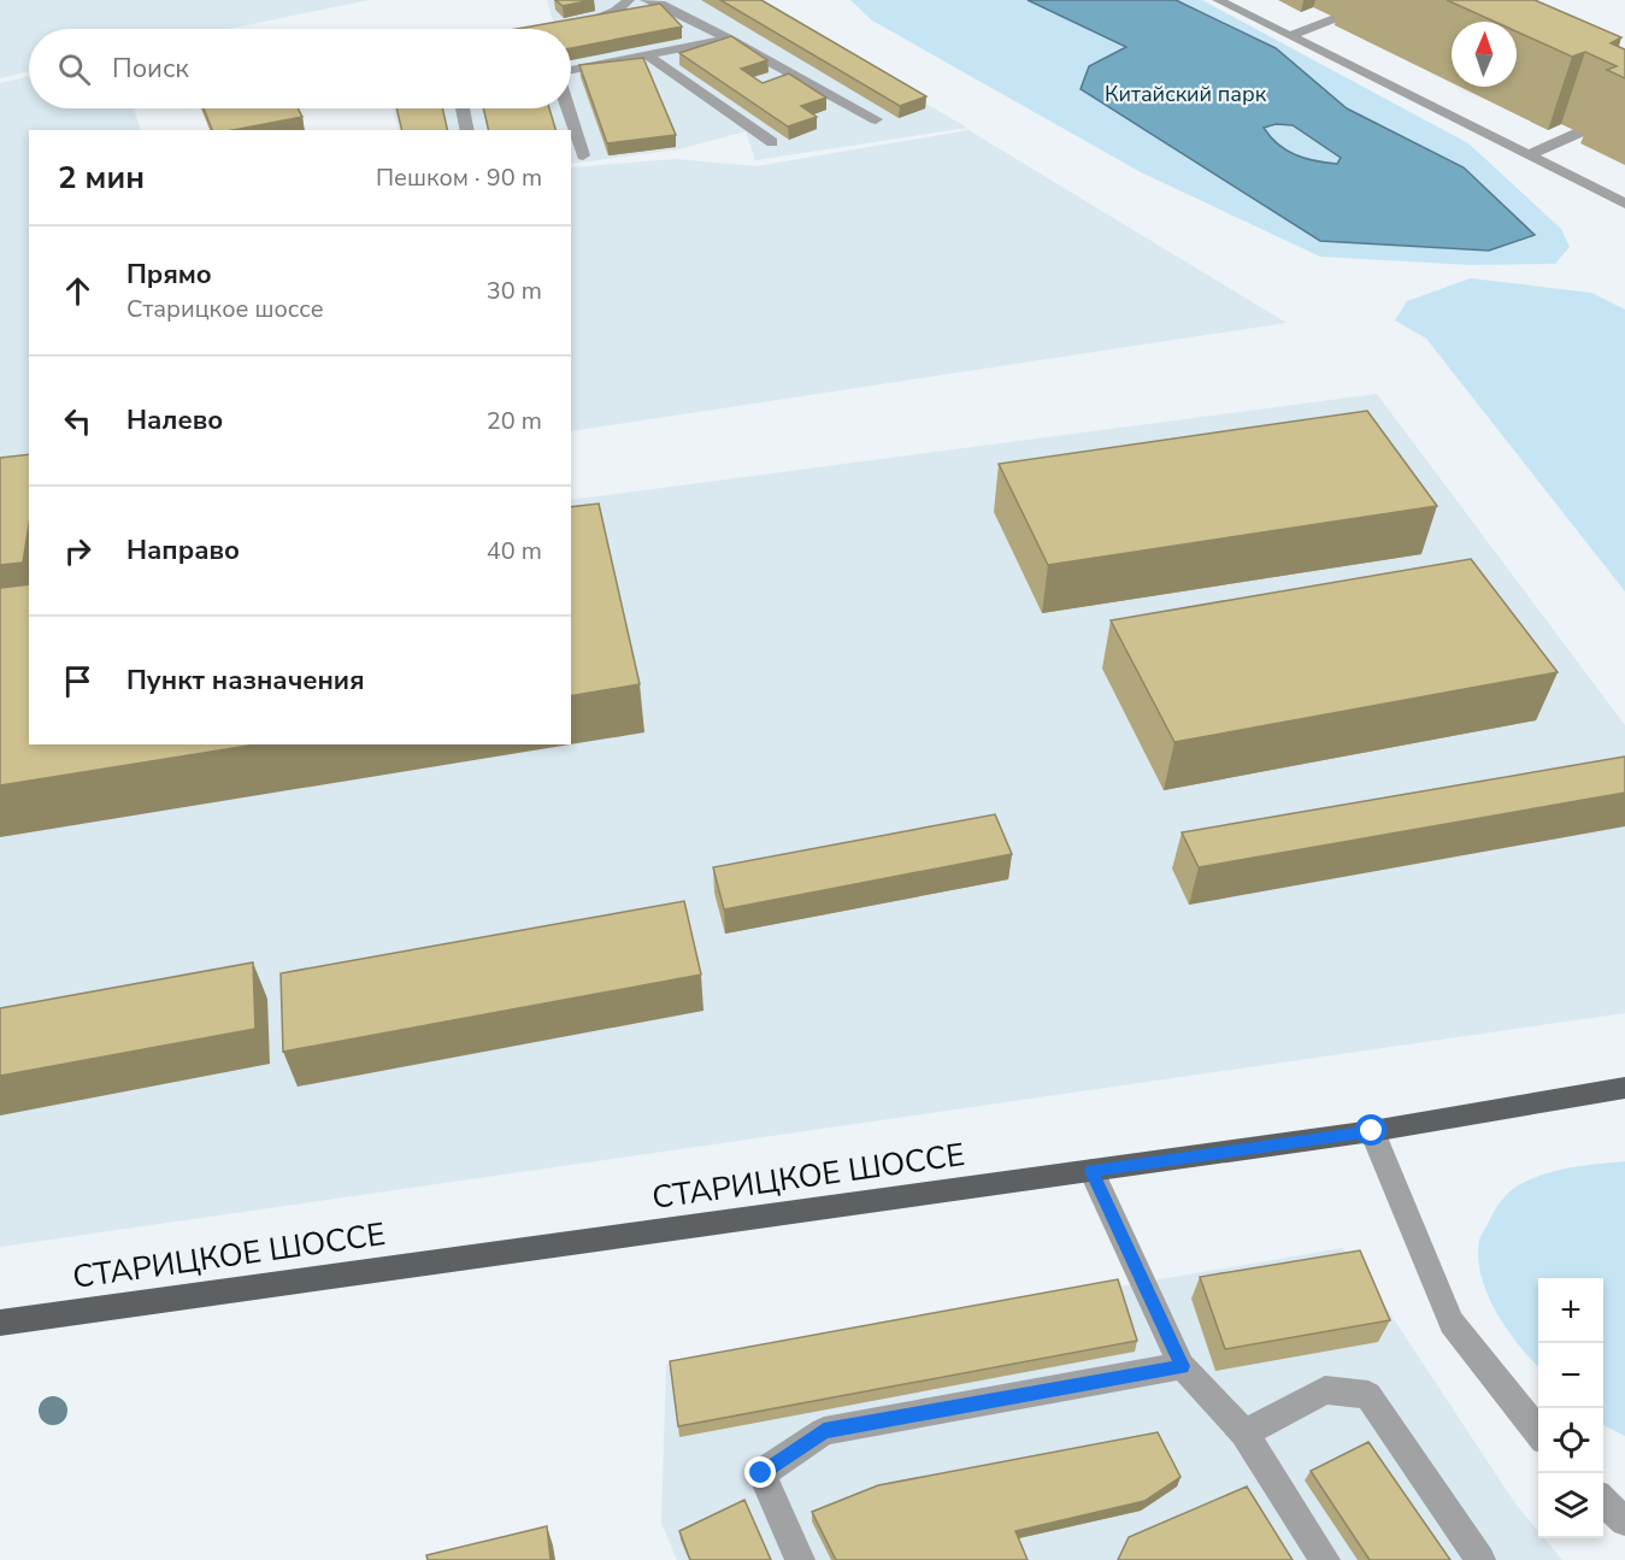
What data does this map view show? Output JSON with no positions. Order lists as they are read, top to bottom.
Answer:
{
  "streets": {
    "main road": ["СТАРИЦКОЕ ШОССЕ"]
  },
  "parks": ["Китайский парк"],
  "north": "top",
  "page": {
    "search": "Поиск",
    "heading": ["2 мин", "Пешком · 90 m"],
    "list": [
      ["Прямо", "Старицкое шоссе", "30 m"],
      ["Налево", "20 m"],
      ["Направо", "40 m"],
      "Пункт назначения"
    ],
    "map_buttons": ["+", "−"]
  }
}
